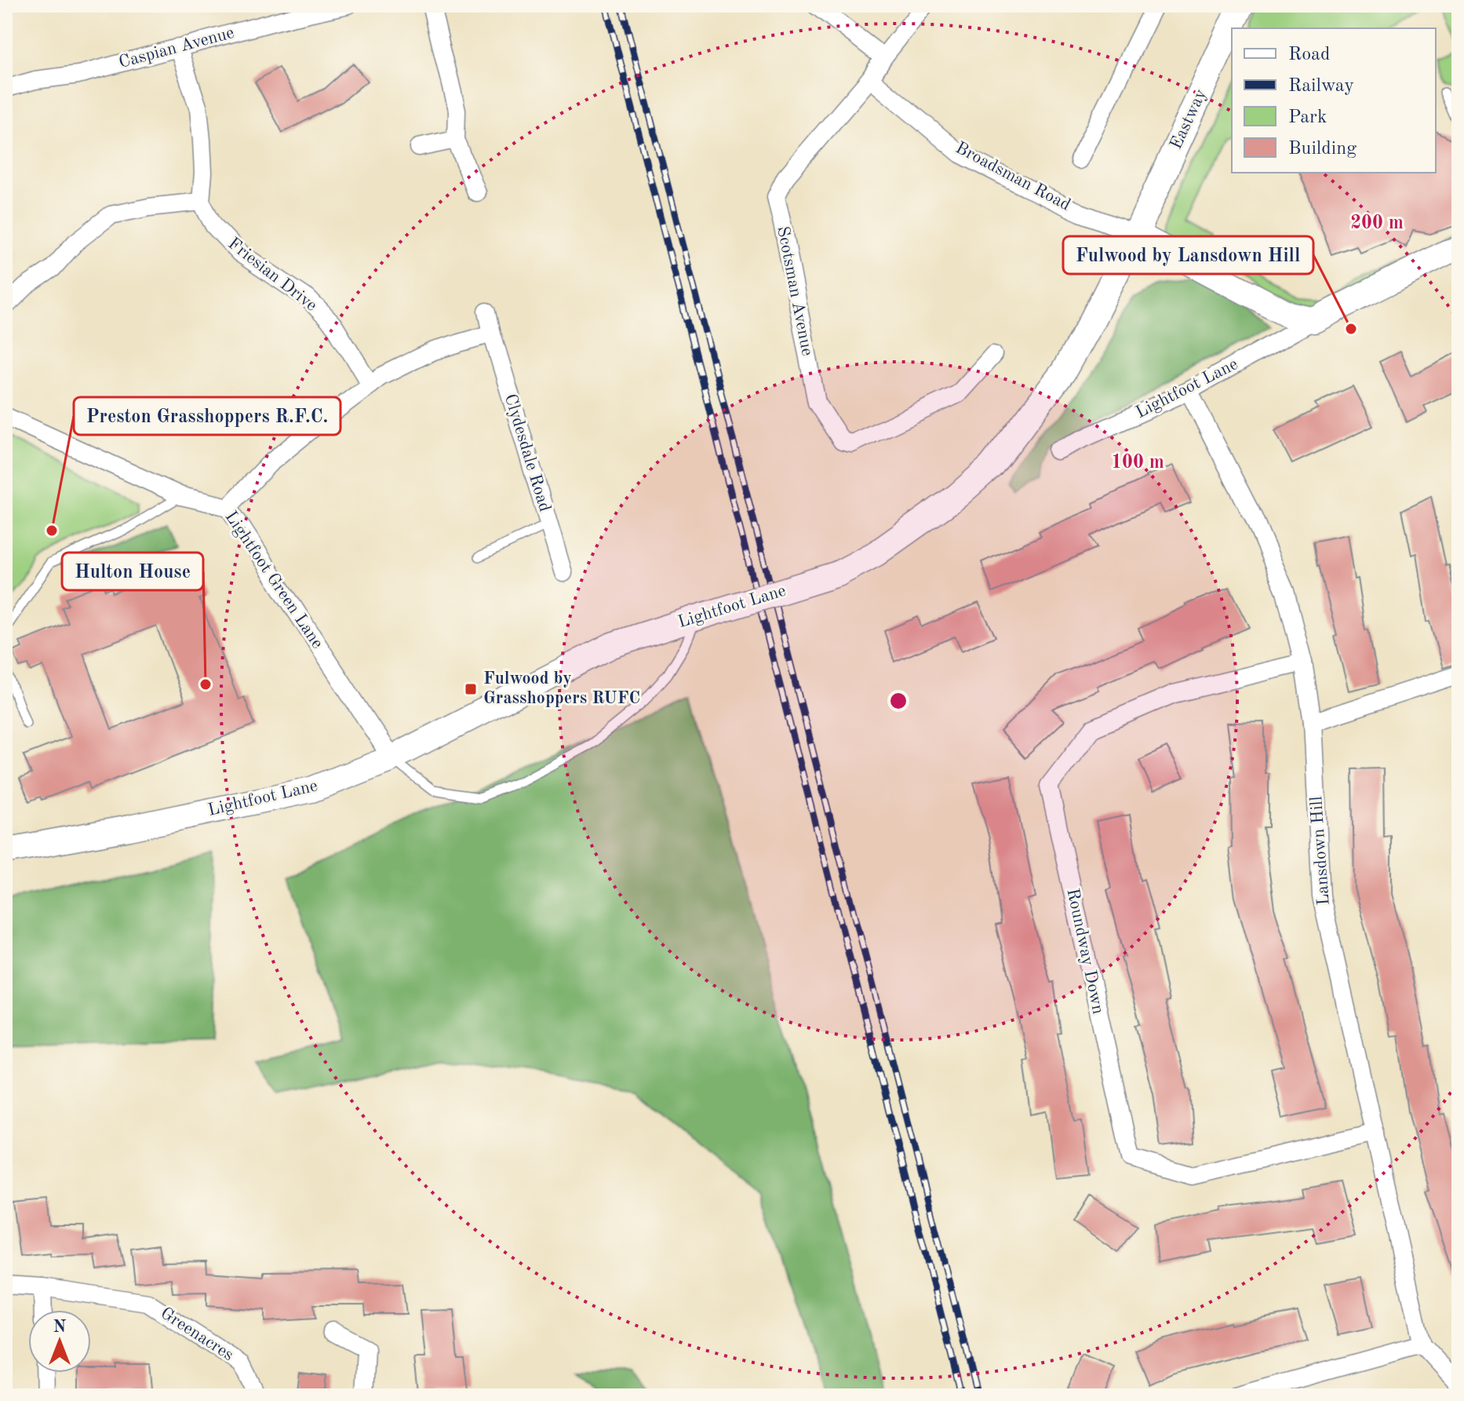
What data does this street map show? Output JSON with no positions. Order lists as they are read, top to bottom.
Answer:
{
  "streets": {
    "main road": ["Eastway", "Lightfoot Lane"],
    "street": [
      "Caspian Avenue",
      "Broadsman Road",
      "Friesian Drive",
      "Scotsman Avenue",
      "Clydesdale Road",
      "Lightfoot Green Lane",
      "Lansdown Hill",
      "Roundway Down",
      "Greenacres"
    ]
  },
  "crossings": [
    ["Eastway", "Broadsman Road"],
    ["Eastway", "Lightfoot Lane"],
    ["Broadsman Road", "Scotsman Avenue"],
    ["Broadsman Road", "Lightfoot Lane"],
    ["Lightfoot Lane", "Lightfoot Green Lane"],
    ["Lightfoot Lane", "Lansdown Hill"],
    ["Lansdown Hill", "Roundway Down"]
  ],
  "places": {
    "other": ["Fulwood by Lansdown Hill", "Preston Grasshoppers R.F.C.", "Hulton House"],
    "transit": ["Fulwood by Grasshoppers RUFC"]
  },
  "legend": [
    "Road",
    "Railway",
    "Park",
    "Building"
  ],
  "north": "top",
  "rings": ["200 m", "100 m"]
}
